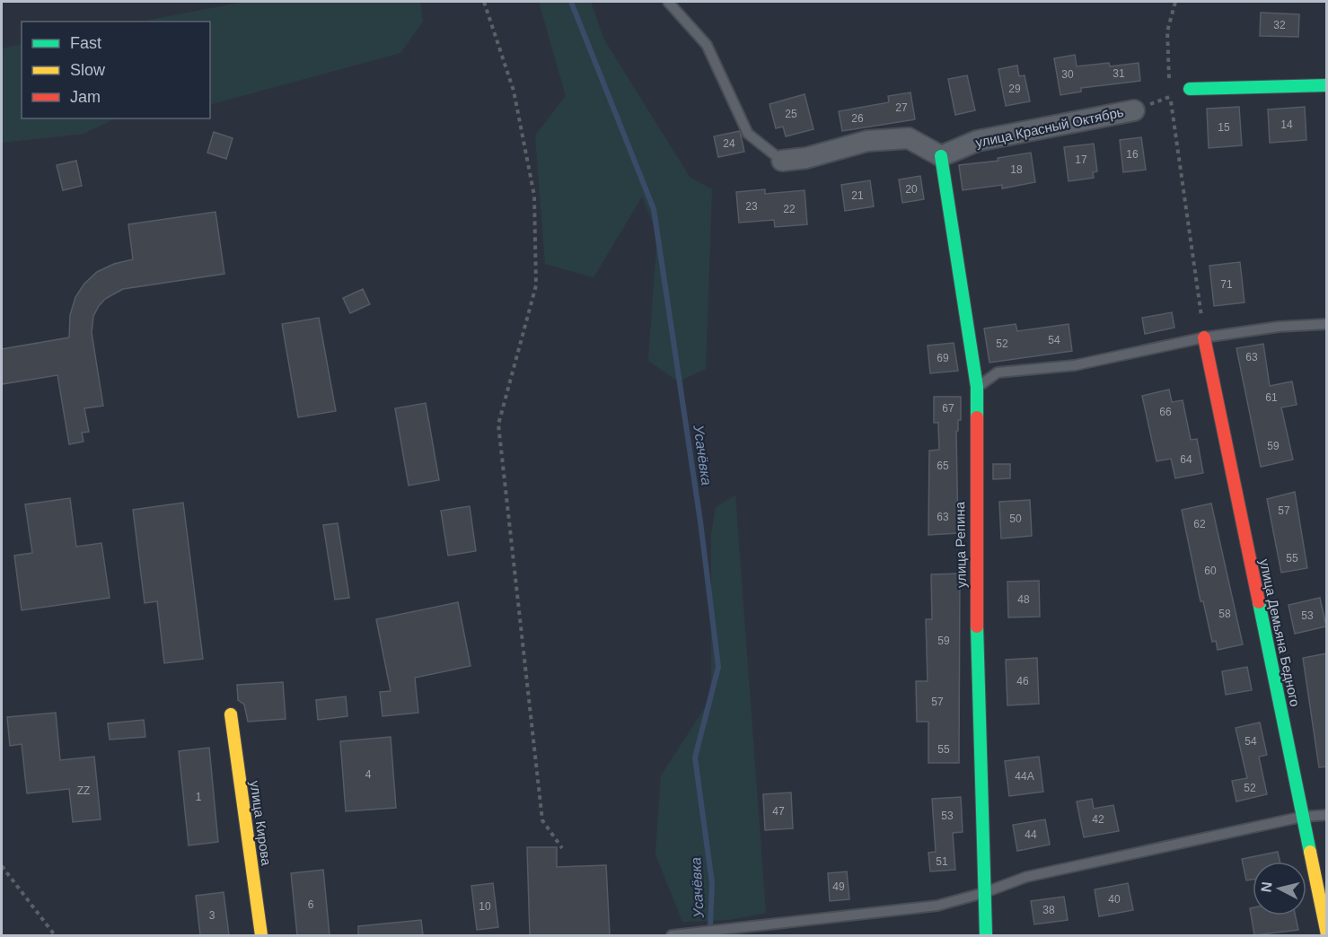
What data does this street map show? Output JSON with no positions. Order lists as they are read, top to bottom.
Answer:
{
  "streets": {
    "street": [
      "улица Красный Октябрь",
      "улица Репина",
      "улица Демьяна Бедного",
      "улица Кирова"
    ]
  },
  "crossings": [
    ["улица Красный Октябрь", "улица Репина"]
  ],
  "water": ["Усачёвка"],
  "house_numbers": [
    "32",
    "31",
    "30",
    "29",
    "27",
    "25",
    "26",
    "14",
    "15",
    "24",
    "16",
    "17",
    "18",
    "20",
    "21",
    "23",
    "22",
    "71",
    "54",
    "52",
    "63",
    "69",
    "61",
    "67",
    "66",
    "59",
    "64",
    "65",
    "57",
    "63",
    "50",
    "62",
    "55",
    "60",
    "48",
    "58",
    "53",
    "59",
    "46",
    "57",
    "54",
    "55",
    "4",
    "44А",
    "52",
    "ZZ",
    "1",
    "47",
    "53",
    "42",
    "44",
    "51",
    "49",
    "40",
    "6",
    "10",
    "38",
    "3"
  ],
  "legend": ["Fast", "Slow", "Jam"],
  "north": "left"
}
